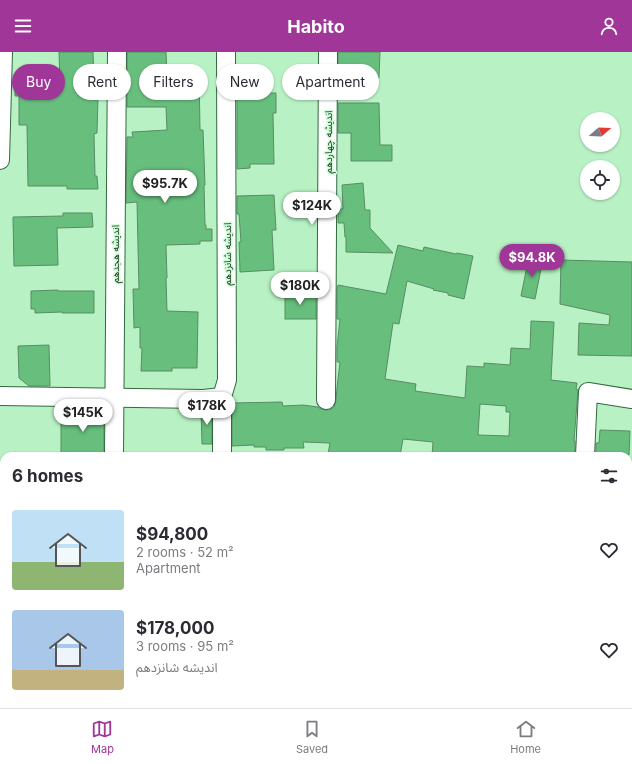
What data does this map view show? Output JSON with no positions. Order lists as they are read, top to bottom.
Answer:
{
  "streets": {
    "street": ["اندیشه چهاردهم", "اندیشه هجدهم", "اندیشه شانزدهم"]
  },
  "north": "right",
  "page": {
    "header": "Habito",
    "chip": [
      "Buy",
      "Rent",
      "Filters",
      "New",
      "Apartment"
    ],
    "price": [
      "$95.7K",
      "$124K",
      "$94.8K",
      "$180K",
      "$178K",
      "$145K"
    ],
    "heading": "6 homes",
    "list": [
      {
        "name": "$94,800",
        "note": "2 rooms · 52 m² · Apartment"
      },
      {
        "name": "$178,000",
        "note": "3 rooms · 95 m² · اندیشه شانزدهم"
      }
    ],
    "tabs": ["Map", "Saved", "Home"]
  }
}
